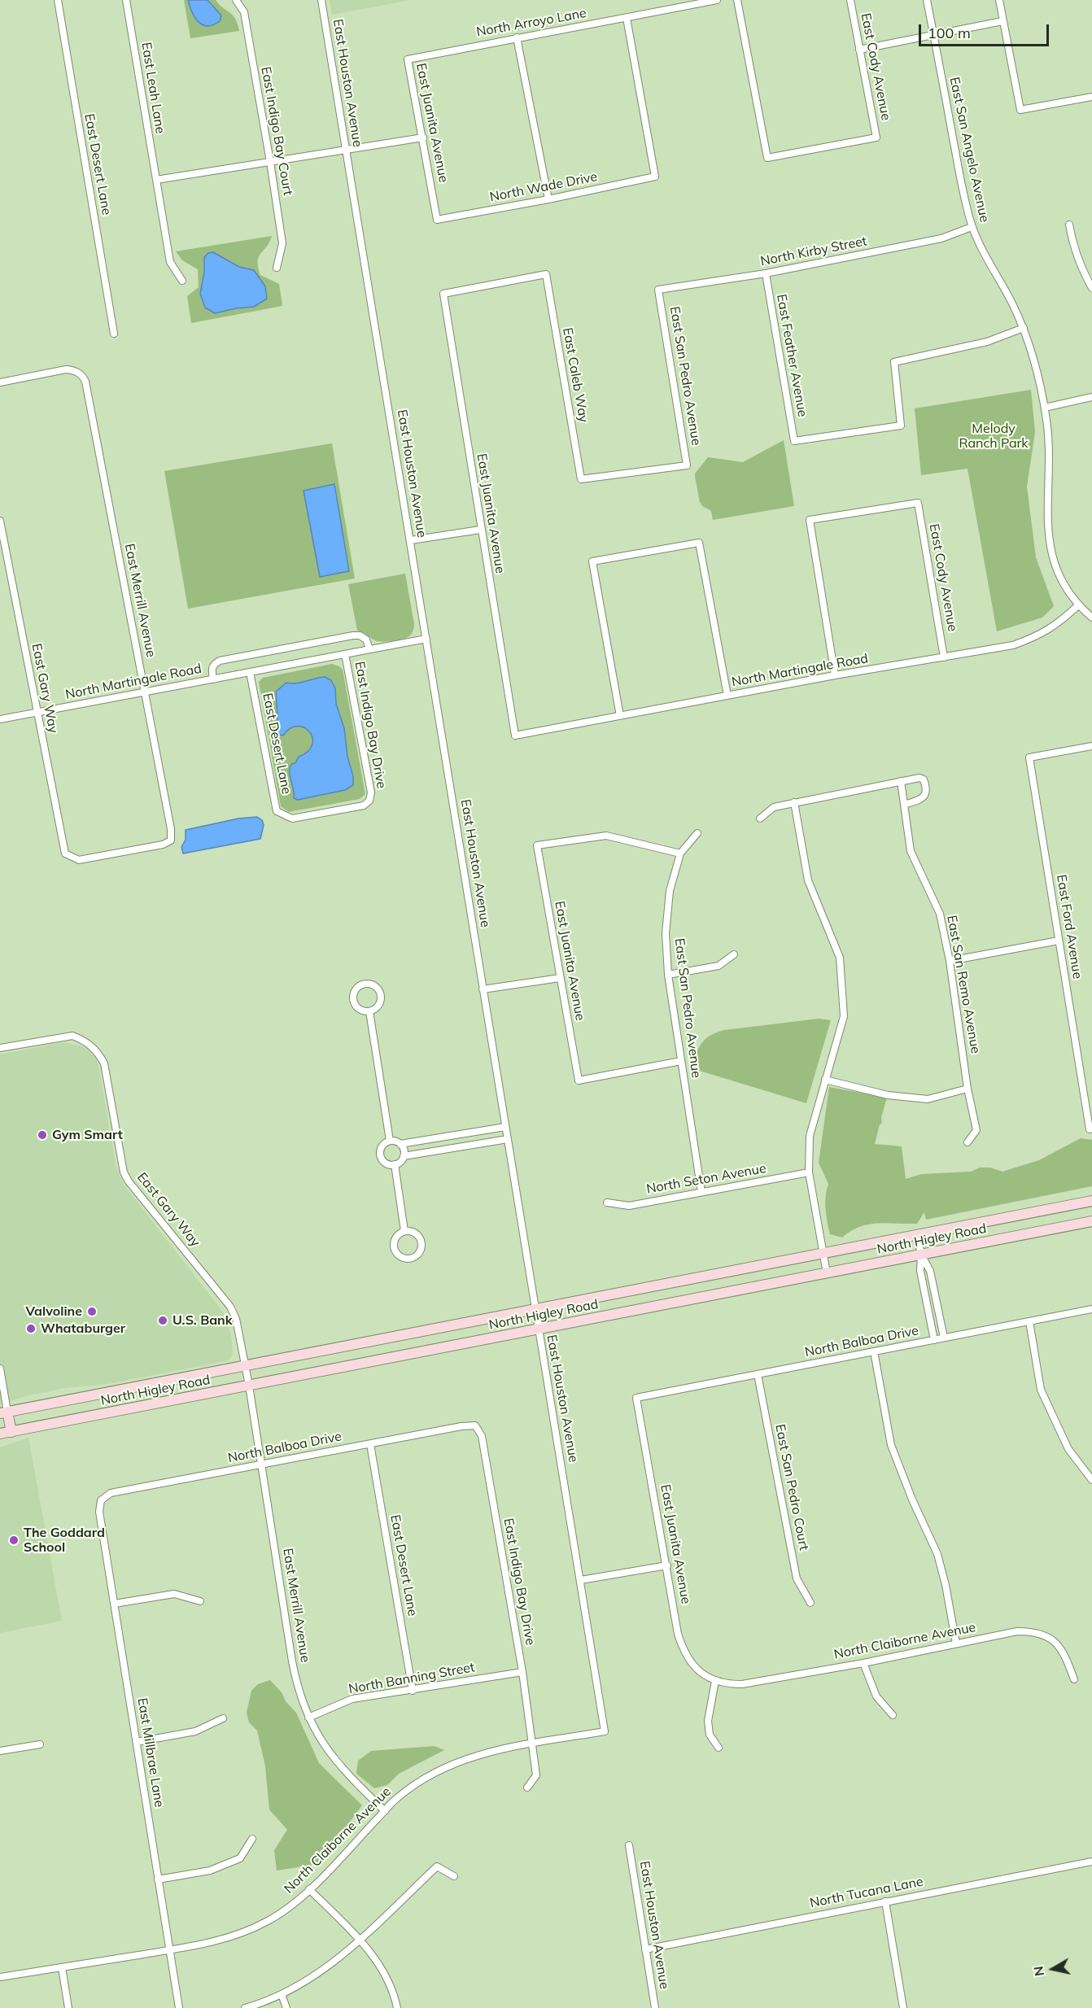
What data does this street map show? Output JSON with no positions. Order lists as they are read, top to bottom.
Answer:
{
  "streets": {
    "main road": ["North Higley Road"],
    "street": [
      "North Arroyo Lane",
      "East Cody Avenue",
      "East Houston Avenue",
      "East Leah Lane",
      "East Juanita Avenue",
      "East Indigo Bay Court",
      "East San Angelo Avenue",
      "East Desert Lane",
      "North Wade Drive",
      "North Kirby Street",
      "East Feather Avenue",
      "East Caleb Way",
      "East San Pedro Avenue",
      "East Merrill Avenue",
      "North Martingale Road",
      "East Gary Way",
      "East Indigo Bay Drive",
      "East Ford Avenue",
      "East San Remo Avenue",
      "North Seton Avenue",
      "North Balboa Drive",
      "East San Pedro Court",
      "North Claiborne Avenue",
      "North Banning Street",
      "East Millbrae Lane",
      "North Tucana Lane"
    ]
  },
  "crossings": [
    ["North Arroyo Lane", "East Juanita Avenue"],
    ["North Arroyo Lane", "North Wade Drive"],
    ["East Cody Avenue", "North Martingale Road"],
    ["East Houston Avenue", "North Martingale Road"],
    ["East Houston Avenue", "North Higley Road"],
    ["East Houston Avenue", "North Claiborne Avenue"],
    ["East Houston Avenue", "North Tucana Lane"],
    ["East Juanita Avenue", "North Wade Drive"],
    ["East Juanita Avenue", "East Caleb Way"],
    ["East Juanita Avenue", "East San Pedro Avenue"],
    ["East Juanita Avenue", "North Martingale Road"],
    ["East Juanita Avenue", "North Balboa Drive"],
    ["East Juanita Avenue", "North Claiborne Avenue"],
    ["East San Angelo Avenue", "North Kirby Street"],
    ["East San Angelo Avenue", "East Feather Avenue"],
    ["East San Angelo Avenue", "North Martingale Road"],
    ["East Desert Lane", "North Martingale Road"],
    ["East Desert Lane", "East Indigo Bay Drive"],
    ["East Desert Lane", "North Balboa Drive"],
    ["East Desert Lane", "North Banning Street"],
    ["North Kirby Street", "East Feather Avenue"],
    ["North Kirby Street", "East San Pedro Avenue"],
    ["East Caleb Way", "East San Pedro Avenue"],
    ["East San Pedro Avenue", "North Seton Avenue"],
    ["East Merrill Avenue", "North Martingale Road"],
    ["East Merrill Avenue", "East Gary Way"],
    ["East Merrill Avenue", "North Higley Road"],
    ["East Merrill Avenue", "North Balboa Drive"],
    ["East Merrill Avenue", "North Claiborne Avenue"],
    ["East Merrill Avenue", "North Banning Street"],
    ["North Martingale Road", "East Gary Way"],
    ["North Martingale Road", "East Indigo Bay Drive"],
    ["East Gary Way", "North Higley Road"],
    ["East Indigo Bay Drive", "North Balboa Drive"],
    ["East Indigo Bay Drive", "North Claiborne Avenue"],
    ["East Indigo Bay Drive", "North Banning Street"],
    ["North Balboa Drive", "East San Pedro Court"],
    ["North Balboa Drive", "East Millbrae Lane"],
    ["North Claiborne Avenue", "East Millbrae Lane"]
  ],
  "parks": ["Melody Ranch Park"],
  "places": [
    "Gym Smart",
    "Valvoline",
    "U.S. Bank",
    "Whataburger",
    "The Goddard School"
  ],
  "scale_bar": "100 m",
  "north": "left"
}
